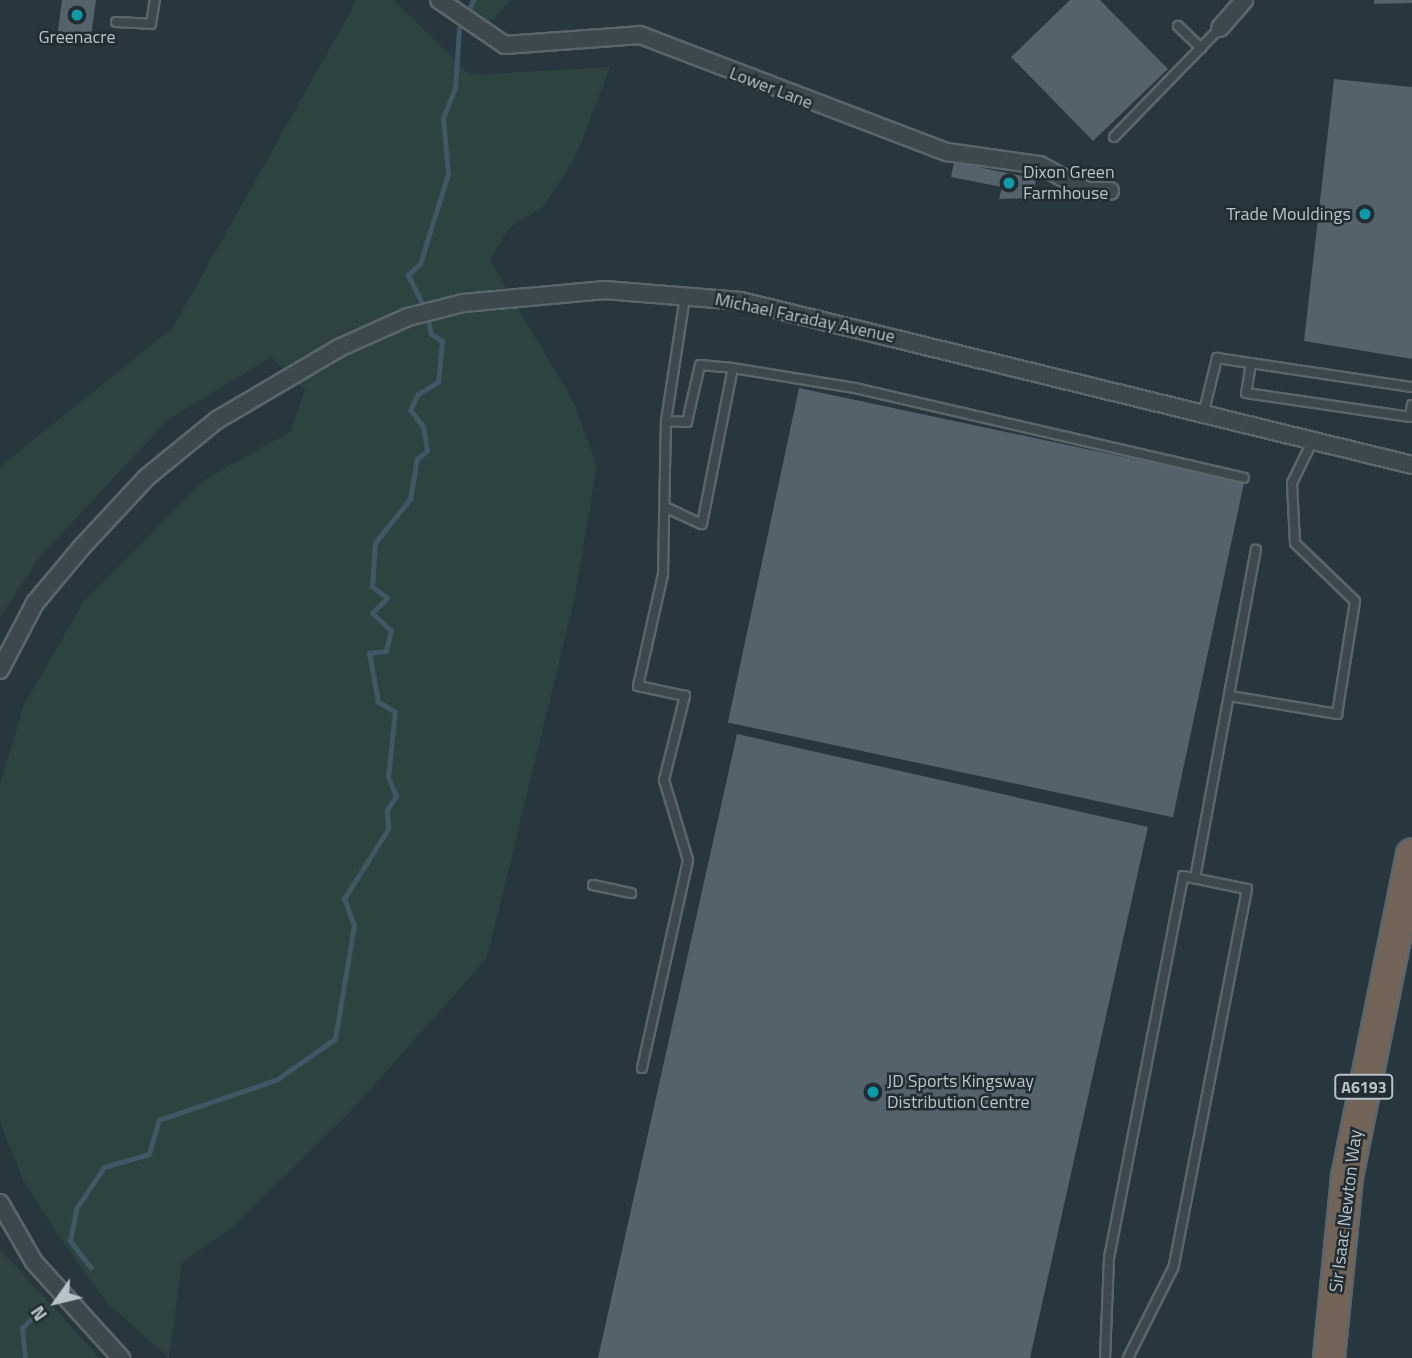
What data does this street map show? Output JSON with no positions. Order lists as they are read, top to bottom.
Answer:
{
  "streets": {
    "highway": ["A6193", "Sir Isaac Newton Way"],
    "street": ["Lower Lane", "Michael Faraday Avenue"]
  },
  "places": [
    "Greenacre",
    "Dixon Green Farmhouse",
    "Trade Mouldings",
    "JD Sports Kingsway Distribution Centre"
  ],
  "north": "bottom left"
}
